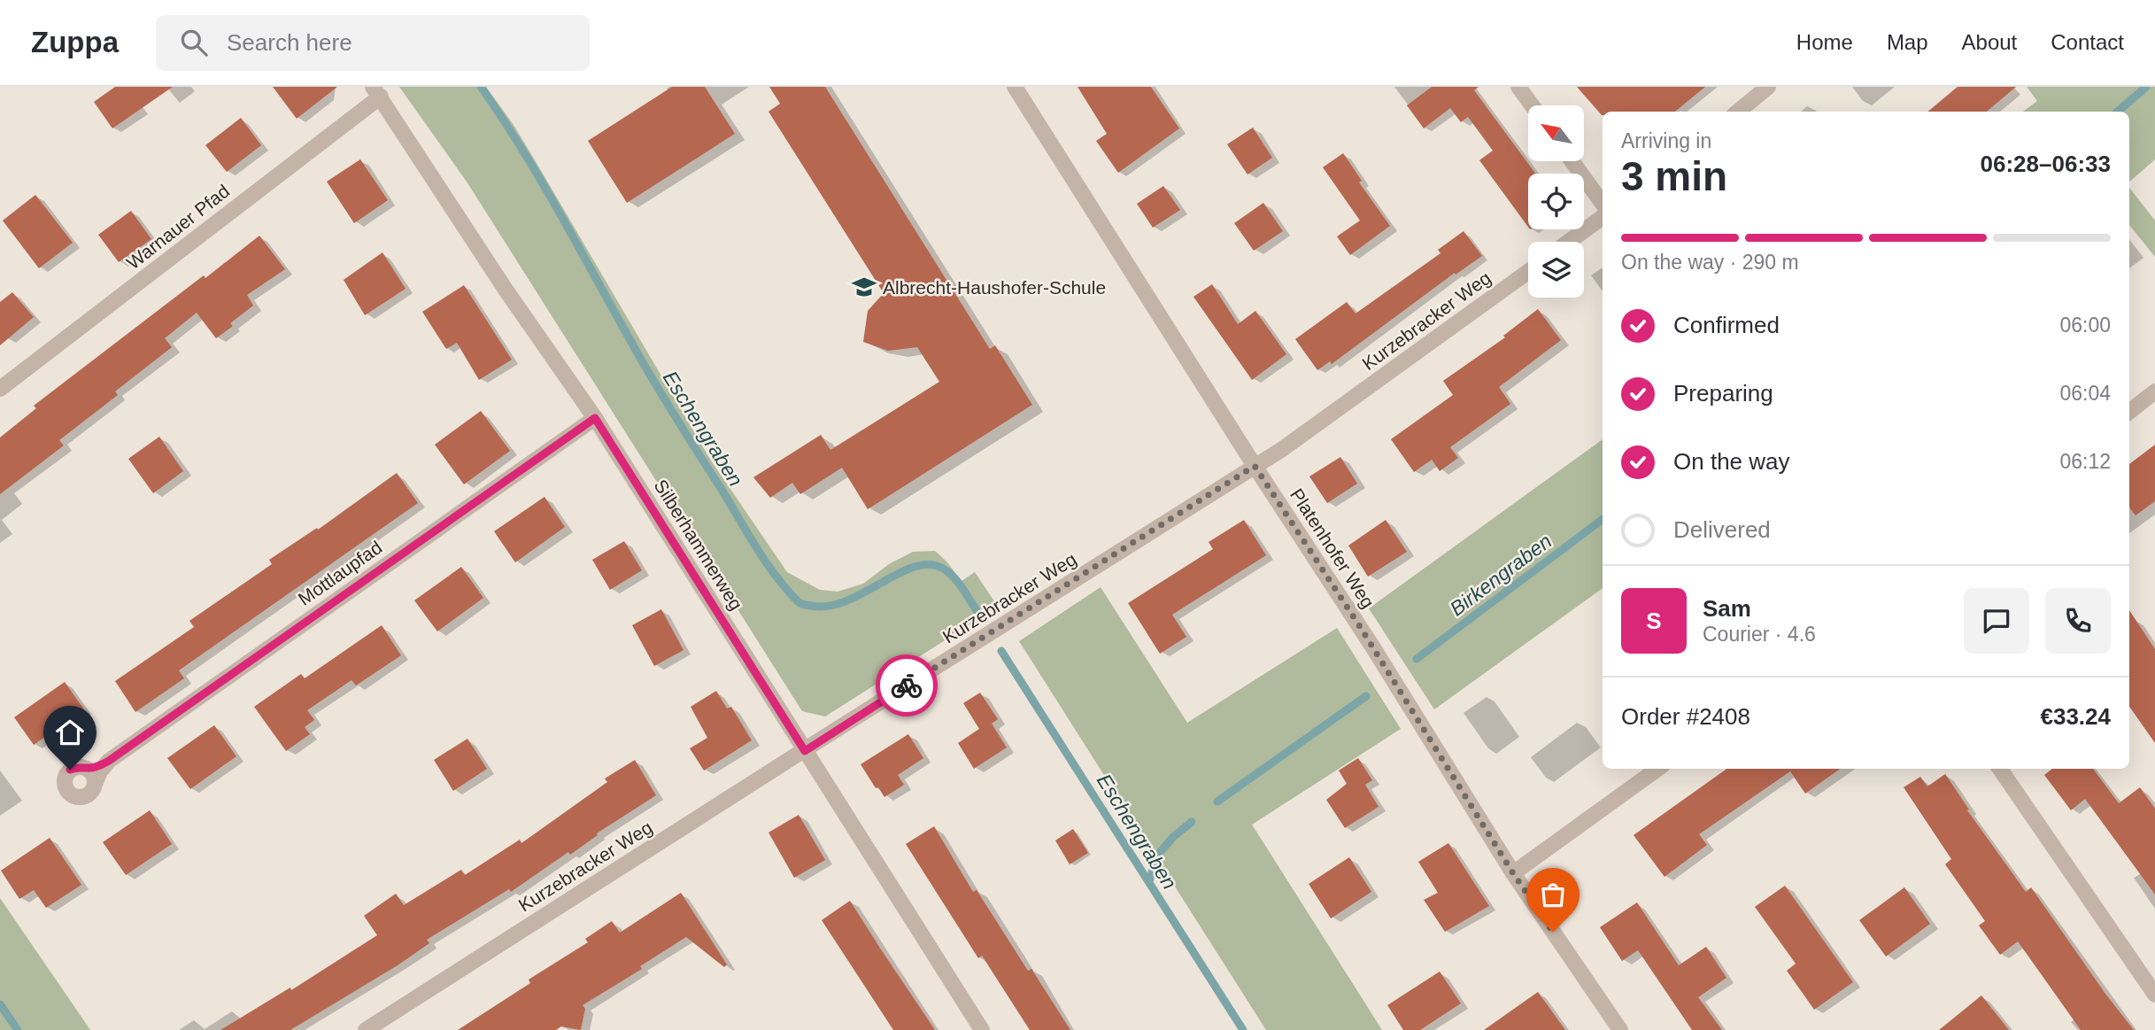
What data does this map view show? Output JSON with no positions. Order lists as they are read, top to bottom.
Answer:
{
  "streets": {
    "street": [
      "Warnauer Pfad",
      "Kurzebracker Weg",
      "Silberhammerweg",
      "Platenhofer Weg",
      "Mottlaupfad"
    ]
  },
  "crossings": [
    ["Warnauer Pfad", "Silberhammerweg"],
    ["Kurzebracker Weg", "Silberhammerweg"],
    ["Kurzebracker Weg", "Platenhofer Weg"],
    ["Silberhammerweg", "Mottlaupfad"]
  ],
  "water": ["Eschengraben", "Birkengraben"],
  "places": {
    "school or university": ["Albrecht-Haushofer-Schule"]
  },
  "north": "top left",
  "page": {
    "header": "Zuppa",
    "search": "Search here",
    "nav": [
      "Home",
      "Map",
      "About",
      "Contact"
    ],
    "heading": ["3 min", "Arriving in", "06:28–06:33"],
    "panel": [
      "Sam",
      "Courier · 4.6",
      "Order #2408",
      "€33.24"
    ],
    "bar": "On the way · 290 m",
    "list": [
      ["Confirmed", "06:00"],
      ["Preparing", "06:04"],
      ["On the way", "06:12"],
      "Delivered"
    ],
    "round": "S"
  }
}
